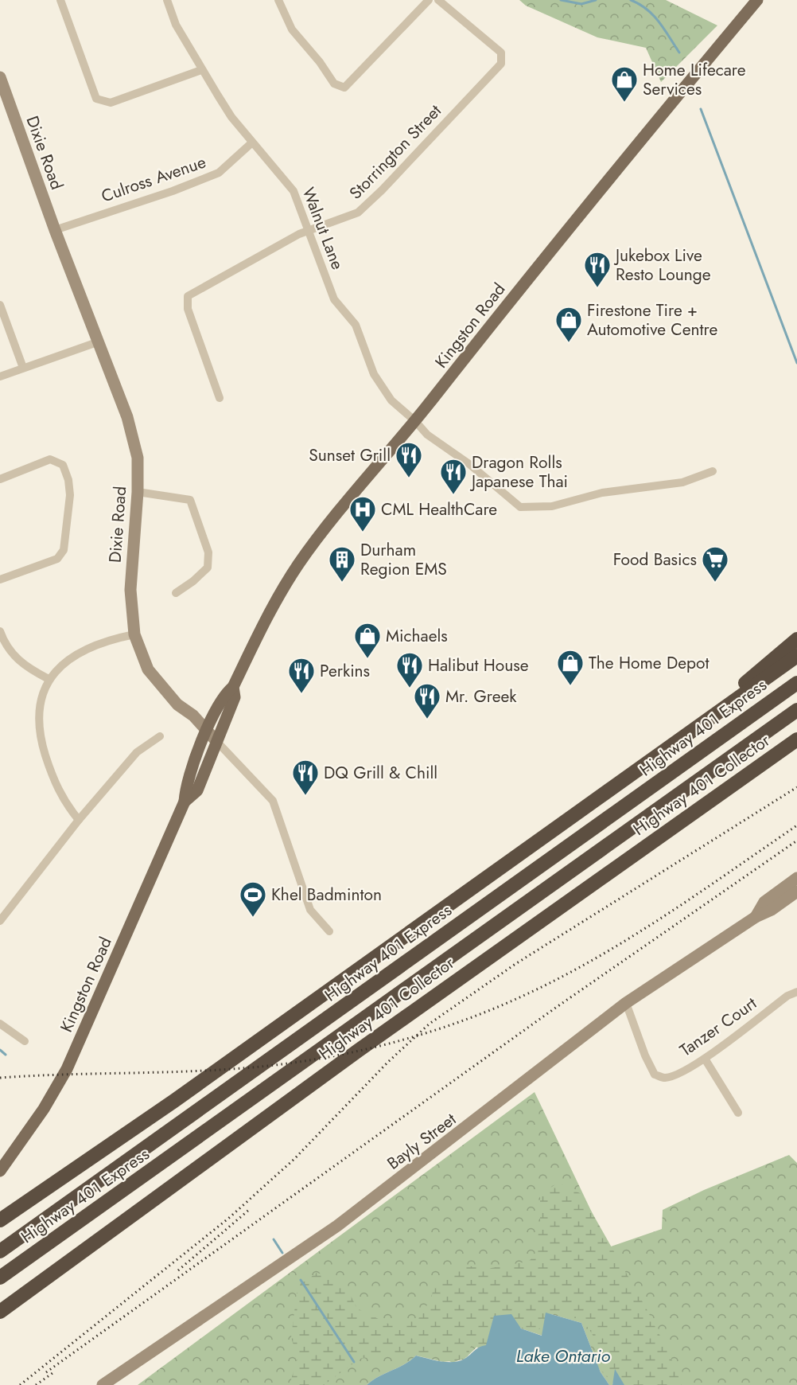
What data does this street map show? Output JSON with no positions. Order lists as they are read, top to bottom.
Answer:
{
  "streets": {
    "highway": ["Highway 401 Express", "Highway 401 Collector"],
    "main road": ["Dixie Road", "Kingston Road", "Bayly Street"],
    "street": [
      "Storrington Street",
      "Culross Avenue",
      "Walnut Lane",
      "Tanzer Court"
    ]
  },
  "crossings": [
    ["Storrington Street", "Walnut Lane"],
    ["Dixie Road", "Culross Avenue"],
    ["Dixie Road", "Kingston Road"],
    ["Culross Avenue", "Walnut Lane"],
    ["Walnut Lane", "Kingston Road"],
    ["Tanzer Court", "Bayly Street"]
  ],
  "water": ["Lake Ontario"],
  "places": {
    "shop": [
      "Home Lifecare Services",
      "Firestone Tire + Automotive Centre",
      "Michaels",
      "The Home Depot"
    ],
    "restaurant": [
      "Jukebox Live Resto Lounge",
      "Sunset Grill",
      "Dragon Rolls Japanese Thai",
      "Halibut House",
      "Perkins",
      "Mr. Greek",
      "DQ Grill & Chill"
    ],
    "hospital": ["CML HealthCare"],
    "building": ["Durham Region EMS"],
    "supermarket": ["Food Basics"],
    "sports": ["Khel Badminton"]
  }
}
